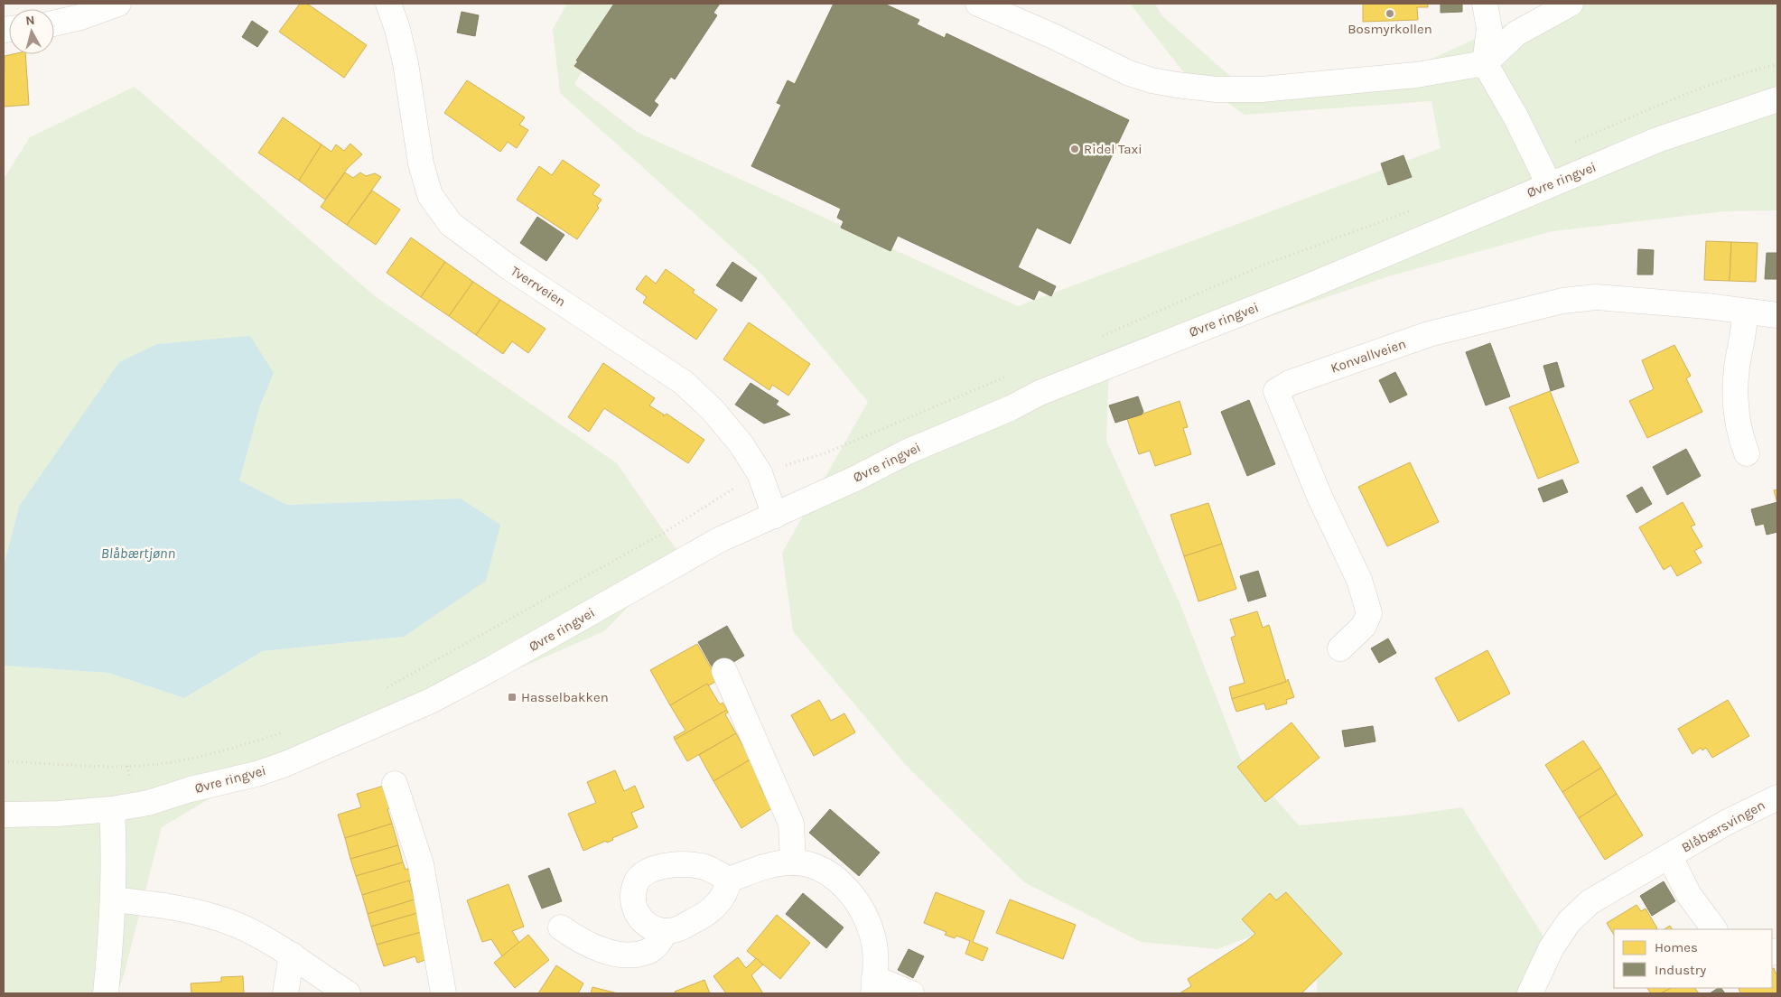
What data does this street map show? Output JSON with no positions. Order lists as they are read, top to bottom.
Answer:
{
  "streets": {
    "street": [
      "Øvre ringvei",
      "Tverrveien",
      "Konvallveien",
      "Blåbærsvingen"
    ]
  },
  "crossings": [
    ["Øvre ringvei", "Tverrveien"]
  ],
  "water": ["Blåbærtjønn"],
  "places": {
    "other": ["Bosmyrkollen", "Ridel Taxi"],
    "transit": ["Hasselbakken"]
  },
  "legend": ["Homes", "Industry"],
  "north": "top"
}
